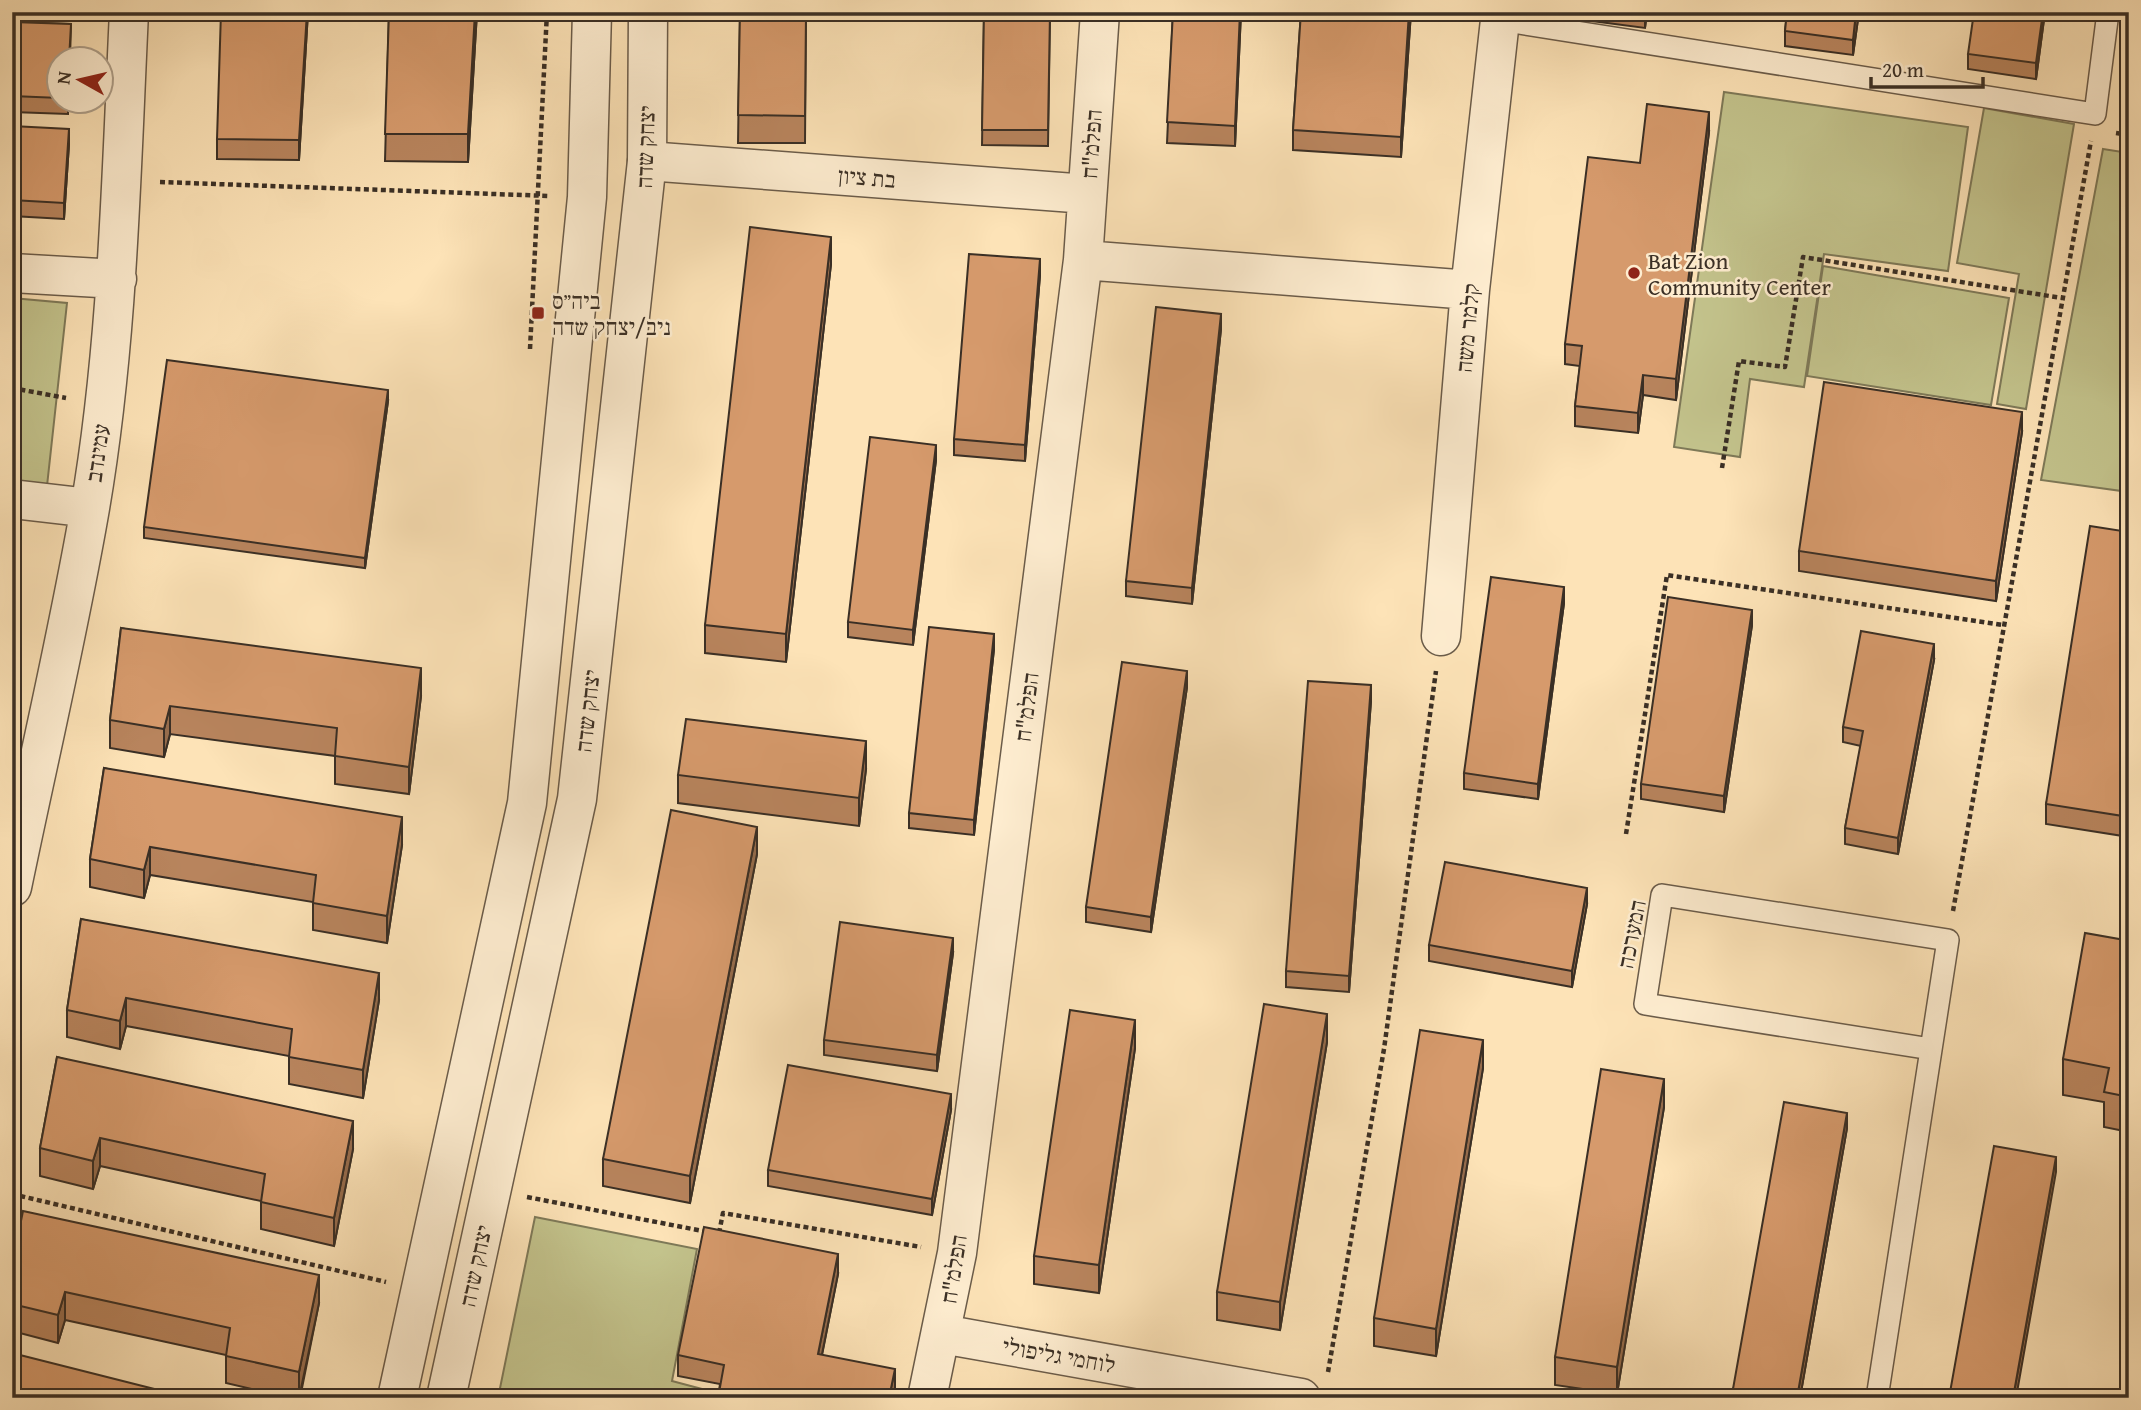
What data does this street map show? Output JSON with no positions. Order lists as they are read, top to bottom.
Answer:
{
  "streets": {
    "street": [
      "הפלמ\"ח",
      "יצחק שדה",
      "בת ציון",
      "קלמר משה",
      "עמינדב",
      "לוחמי גליפולי"
    ],
    "lane": ["המערכה"]
  },
  "crossings": [
    ["הפלמ\"ח", "בת ציון"],
    ["הפלמ\"ח", "לוחמי גליפולי"],
    ["יצחק שדה", "בת ציון"]
  ],
  "places": {
    "other": ["Bat Zion Community Center"],
    "transit": ["ביה״ס ניב/יצחק שדה"]
  },
  "scale_bar": "20 m",
  "north": "left"
}
